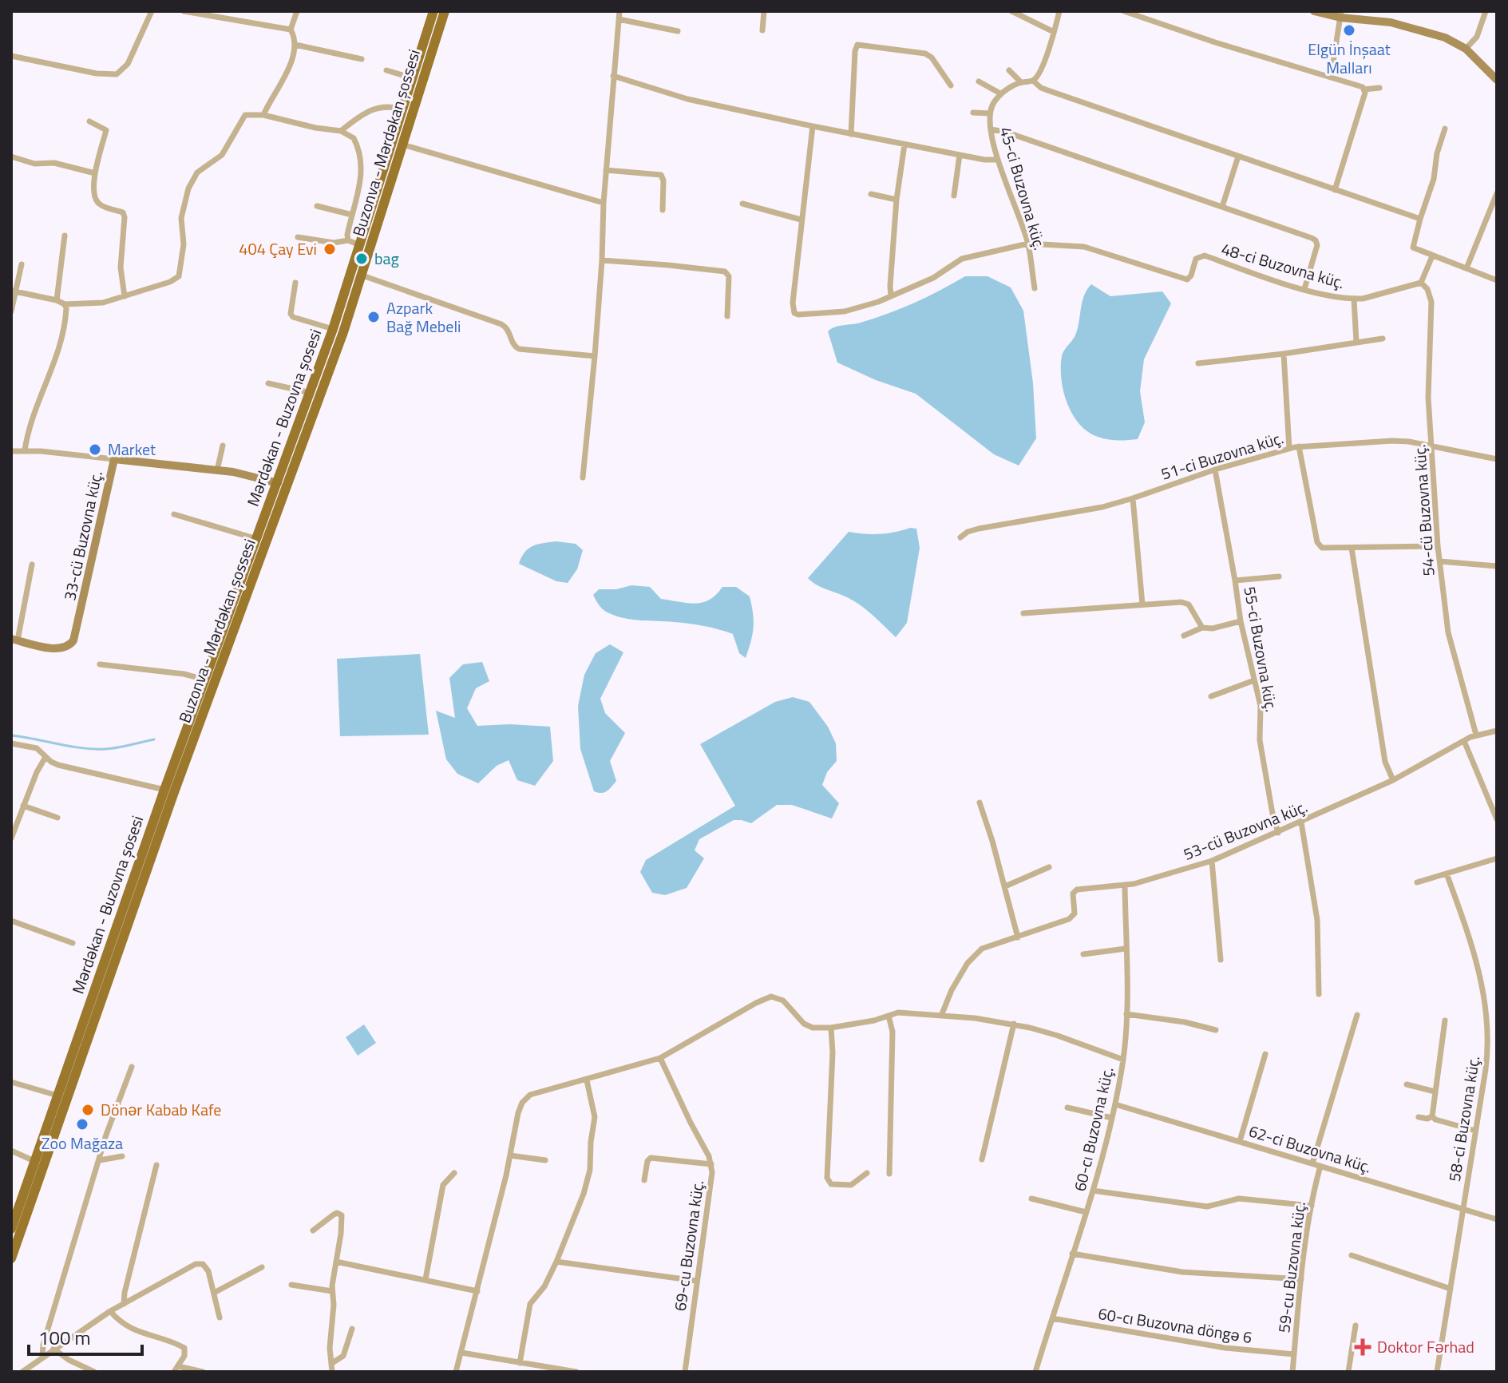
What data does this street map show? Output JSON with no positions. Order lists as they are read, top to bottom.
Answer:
{
  "streets": {
    "main road": ["Buzonva - Mərdəkan şossesi", "Mərdəkan - Buzovna şosesi"],
    "street": [
      "45-ci Buzovna küç.",
      "48-ci Buzovna küç.",
      "51-ci Buzovna küç.",
      "54-cü Buzovna küç.",
      "33-cü Buzovna küç.",
      "55-ci Buzovna küç.",
      "53-cü Buzovna küç.",
      "58-ci Buzovna küç.",
      "60-cı Buzovna küç.",
      "62-ci Buzovna küç.",
      "69-cu Buzovna küç.",
      "59-cu Buzovna küç.",
      "60-cı Buzovna döngə 6"
    ]
  },
  "crossings": [
    ["45-ci Buzovna küç.", "48-ci Buzovna küç."],
    ["48-ci Buzovna küç.", "54-cü Buzovna küç."],
    ["Mərdəkan - Buzovna şosesi", "33-cü Buzovna küç."],
    ["51-ci Buzovna küç.", "54-cü Buzovna küç."],
    ["51-ci Buzovna küç.", "55-ci Buzovna küç."],
    ["54-cü Buzovna küç.", "53-cü Buzovna küç."],
    ["55-ci Buzovna küç.", "53-cü Buzovna küç."],
    ["53-cü Buzovna küç.", "60-cı Buzovna küç."],
    ["58-ci Buzovna küç.", "62-ci Buzovna küç."],
    ["60-cı Buzovna küç.", "62-ci Buzovna küç."],
    ["60-cı Buzovna küç.", "60-cı Buzovna döngə 6"],
    ["62-ci Buzovna küç.", "59-cu Buzovna küç."],
    ["59-cu Buzovna küç.", "60-cı Buzovna döngə 6"]
  ],
  "places": {
    "other": [
      "Elgün İnşaat Malları",
      "404 Çay Evi",
      "bag",
      "Azpark Bağ Mebeli",
      "Market",
      "Dönər Kabab Kafe",
      "Zoo Mağaza"
    ],
    "health": ["Doktor Fərhad"]
  },
  "scale_bar": "100 m"
}
